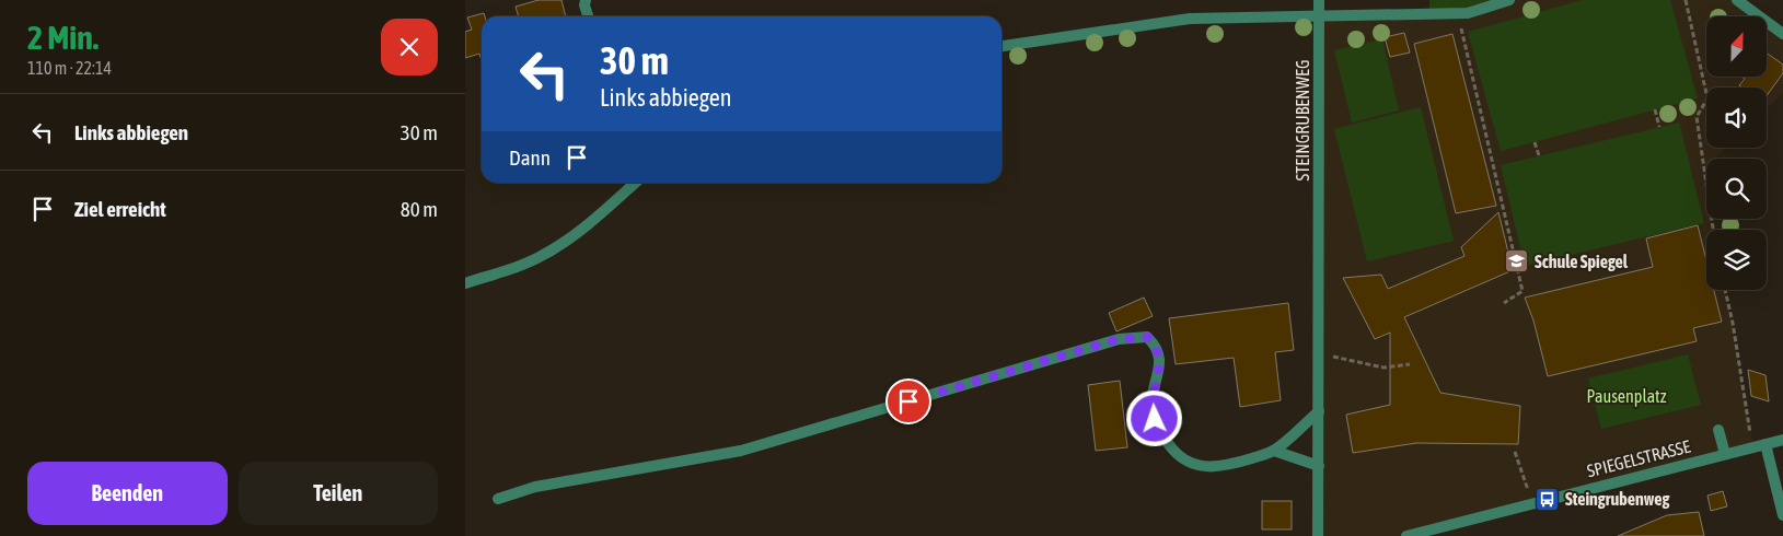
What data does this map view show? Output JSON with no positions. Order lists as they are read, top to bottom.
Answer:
{
  "streets": {
    "street": ["STEINGRUBENWEG", "SPIEGELSTRASSE"]
  },
  "parks": ["Pausenplatz"],
  "places": {
    "school or university": ["Schule Spiegel"],
    "bus stop": ["Steingrubenweg"]
  },
  "north": "top",
  "page": {
    "heading": ["2 Min.", "110 m · 22:14"],
    "turn": ["30 m", "Links abbiegen"],
    "list": [
      {
        "name": "Links abbiegen",
        "value": "30 m"
      },
      {
        "name": "Ziel erreicht",
        "value": "80 m"
      }
    ],
    "then": "Dann",
    "buttons": ["Beenden", "Teilen"]
  }
}
